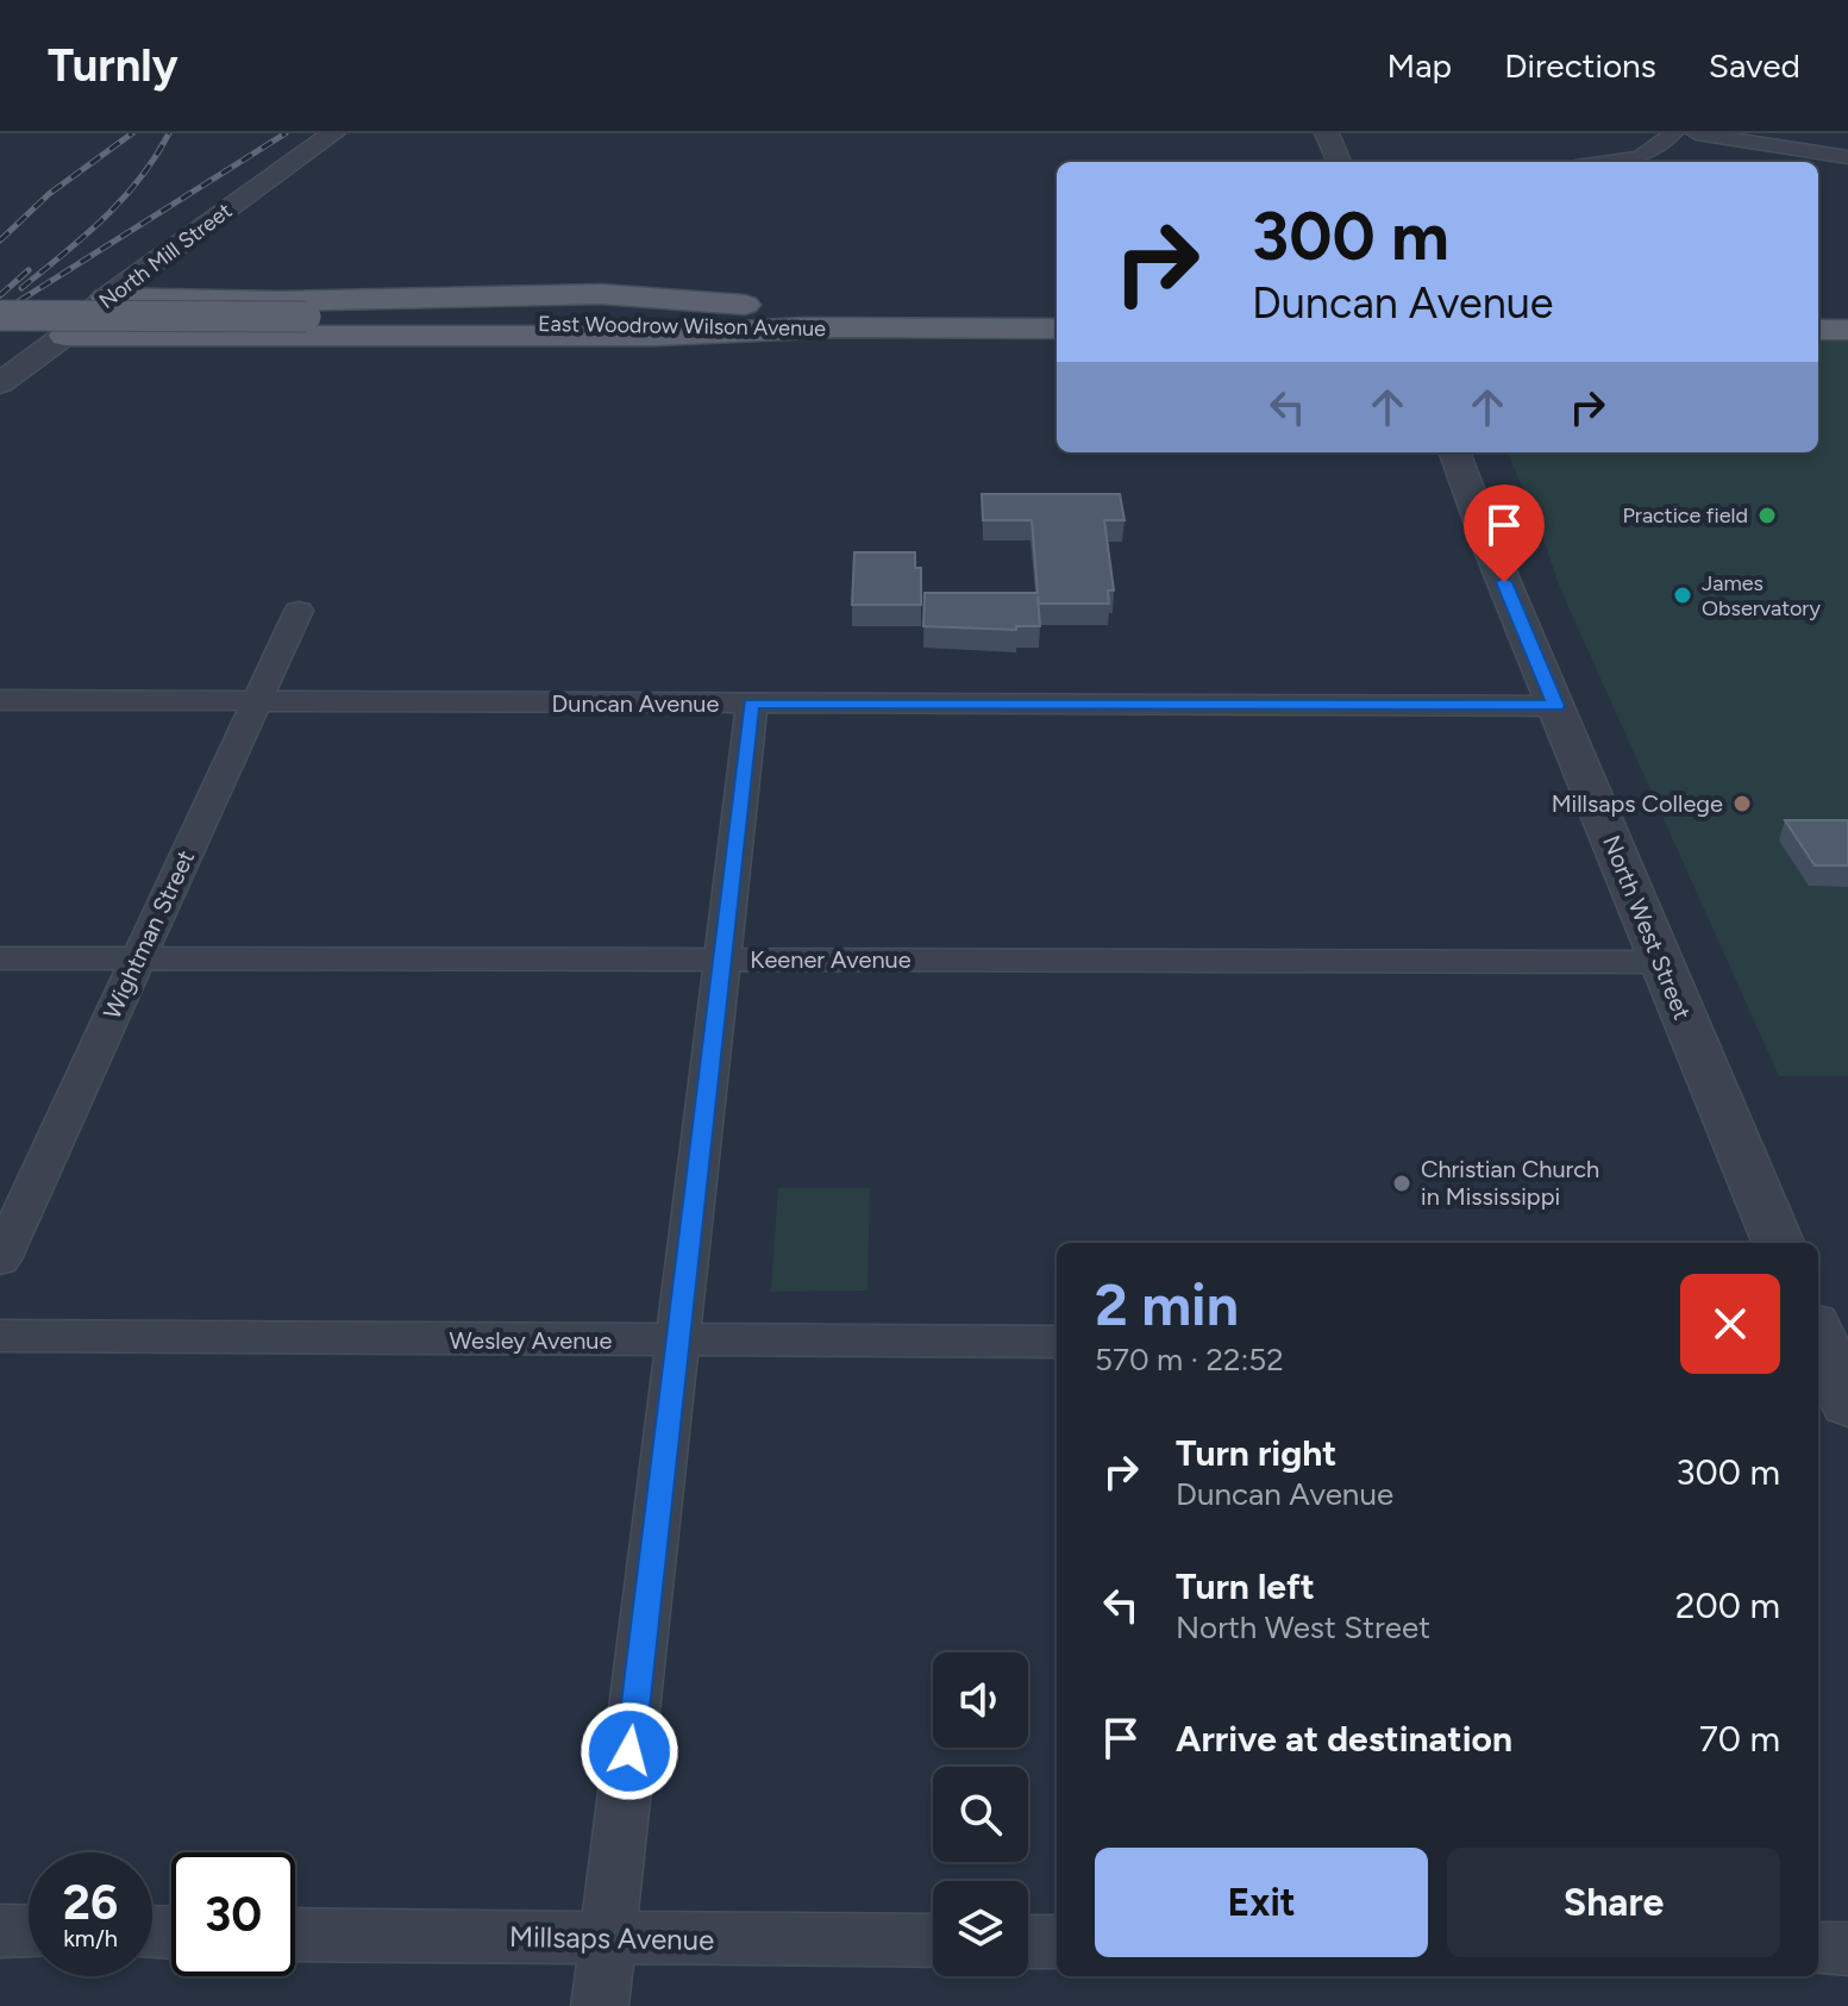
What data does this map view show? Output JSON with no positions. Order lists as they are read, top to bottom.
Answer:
{
  "streets": {
    "main road": ["East Woodrow Wilson Avenue"],
    "street": [
      "North Mill Street",
      "Duncan Avenue",
      "North West Street",
      "Wightman Street",
      "Keener Avenue",
      "Wesley Avenue",
      "Millsaps Avenue"
    ]
  },
  "crossings": [
    ["Duncan Avenue", "North West Street"],
    ["Duncan Avenue", "Wightman Street"],
    ["North West Street", "Keener Avenue"],
    ["Wightman Street", "Keener Avenue"]
  ],
  "places": [
    "Practice field",
    "James Observatory",
    "Millsaps College",
    "Christian Church in Mississippi"
  ],
  "page": {
    "header": "Turnly",
    "nav": ["Map", "Directions", "Saved"],
    "turn": ["300 m", "Duncan Avenue"],
    "heading": ["2 min", "570 m · 22:52"],
    "list": [
      {
        "name": "Turn right",
        "note": "Duncan Avenue",
        "value": "300 m"
      },
      {
        "name": "Turn left",
        "note": "North West Street",
        "value": "200 m"
      },
      {
        "name": "Arrive at destination",
        "value": "70 m"
      }
    ],
    "buttons": ["Exit", "Share"],
    "speed": "26 km/h",
    "limit": "30"
  }
}
